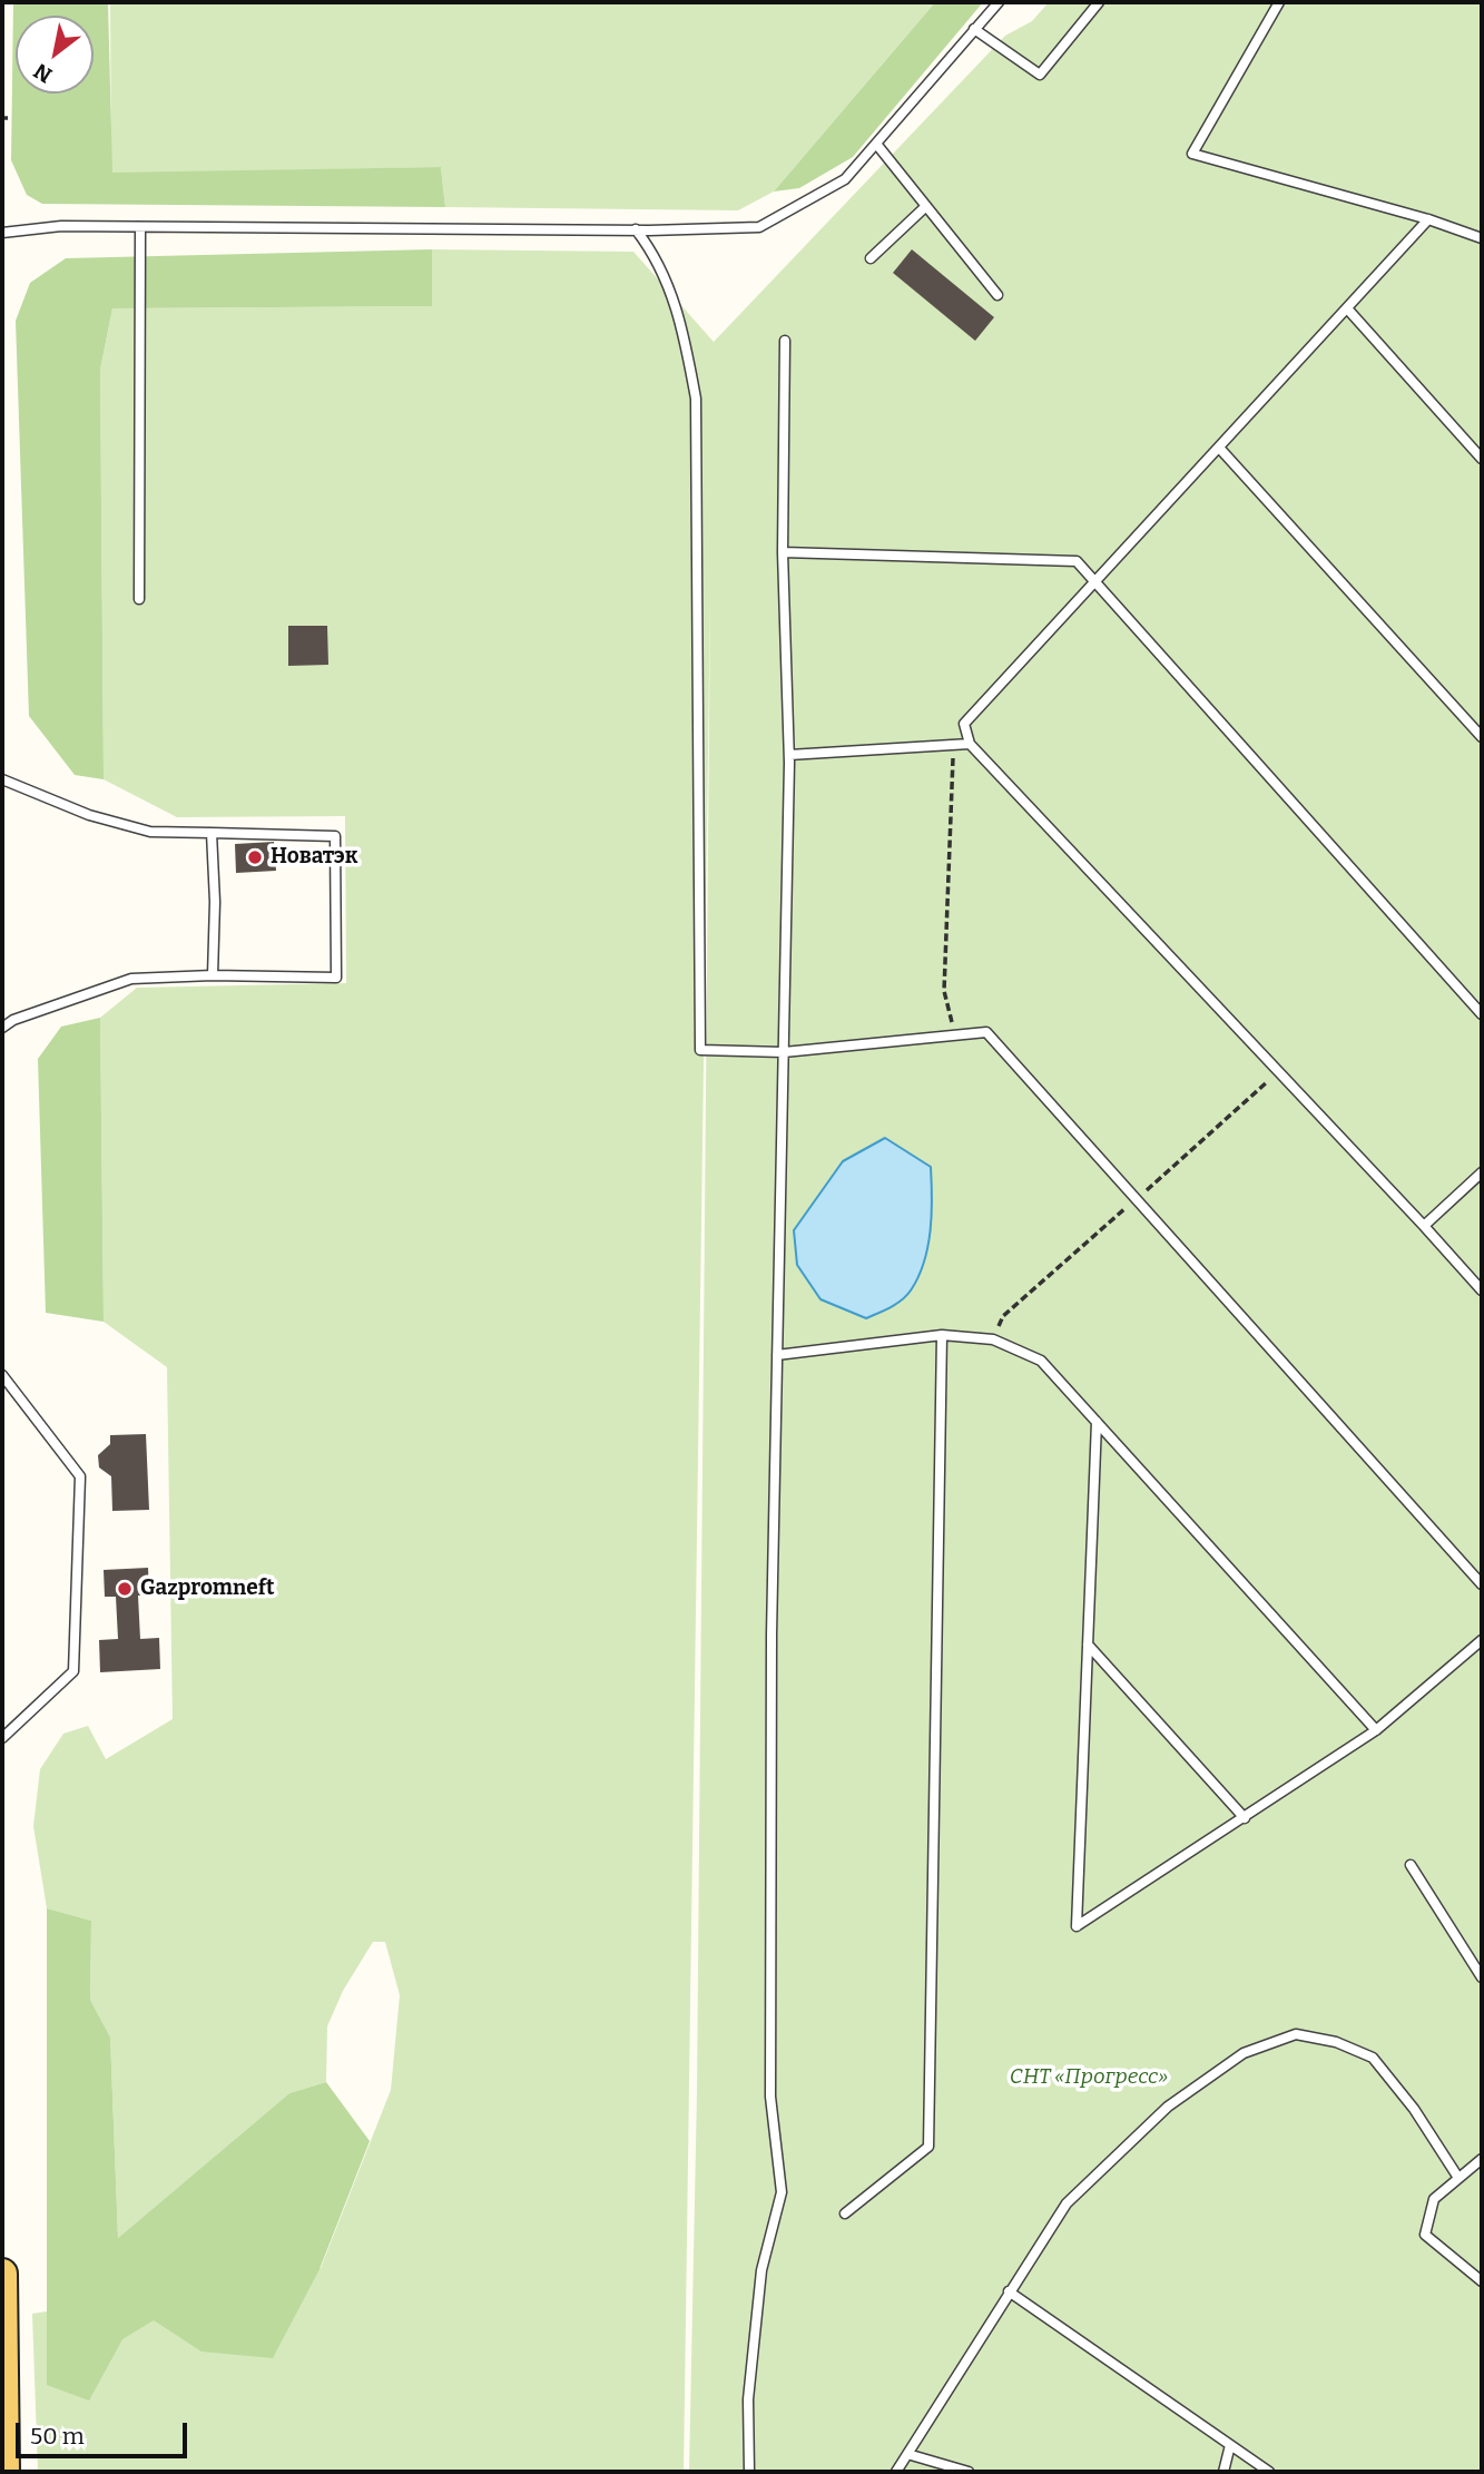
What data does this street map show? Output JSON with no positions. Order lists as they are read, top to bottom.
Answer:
{
  "parks": ["СНТ «Прогресс»"],
  "places": ["Новатэк", "Gazpromneft"],
  "scale_bar": "50 m",
  "north": "bottom left"
}
